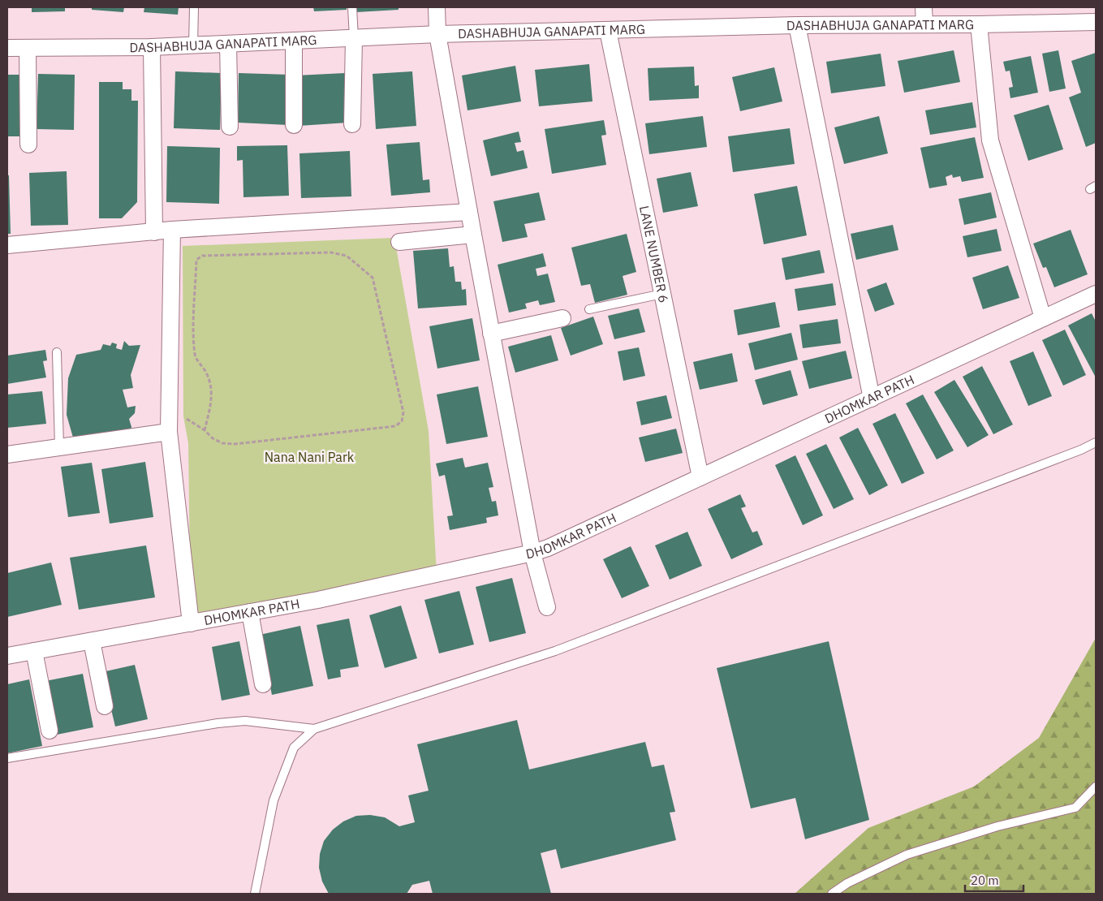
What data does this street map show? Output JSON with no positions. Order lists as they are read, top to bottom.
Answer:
{
  "streets": {
    "street": ["DASHABHUJA GANAPATI MARG", "LANE NUMBER 6", "DHOMKAR PATH"]
  },
  "crossings": [
    ["DASHABHUJA GANAPATI MARG", "LANE NUMBER 6"],
    ["LANE NUMBER 6", "DHOMKAR PATH"]
  ],
  "parks": ["Nana Nani Park"],
  "scale_bar": "20 m"
}
